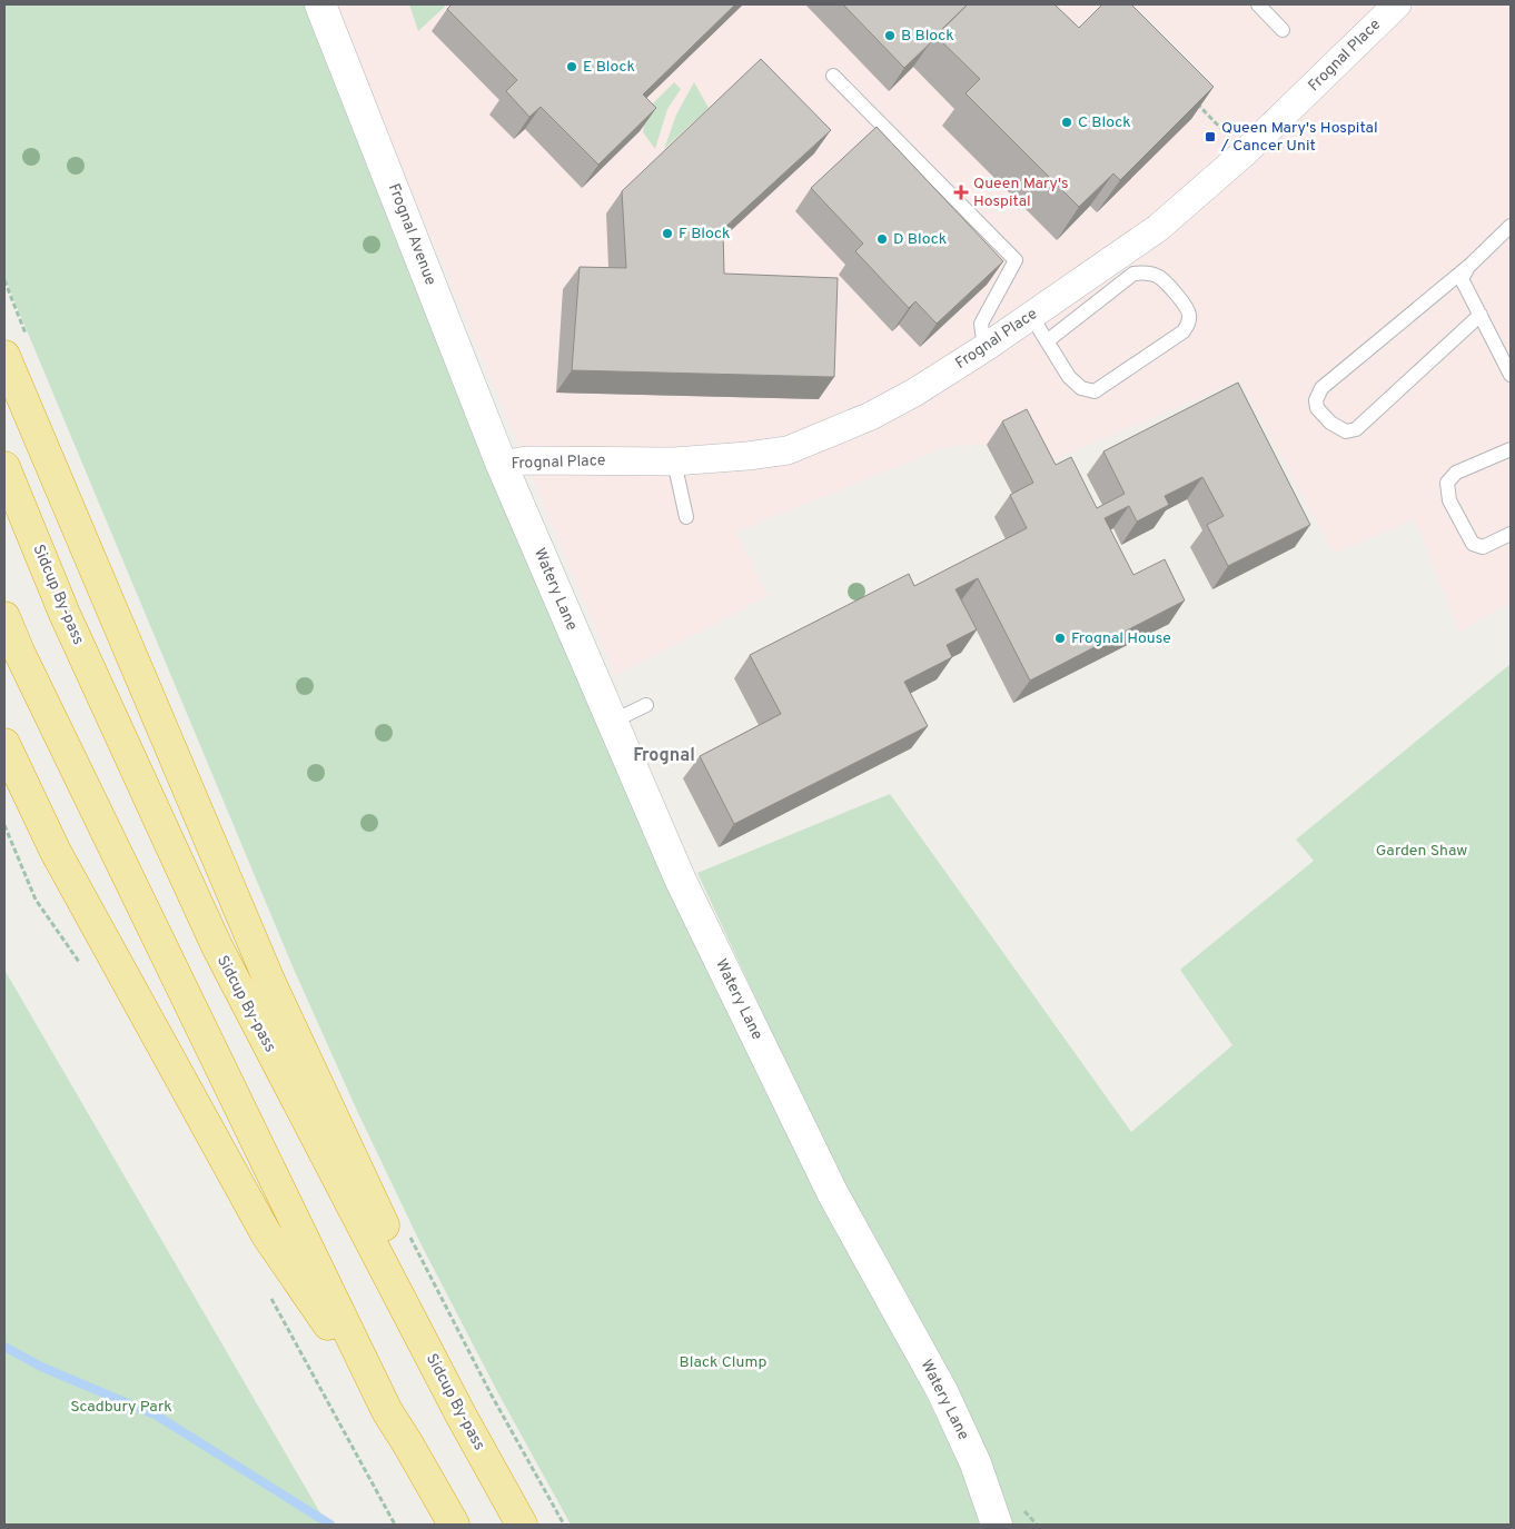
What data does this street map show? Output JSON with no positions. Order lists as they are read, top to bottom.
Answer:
{
  "streets": {
    "highway": ["Sidcup By-pass"],
    "street": ["Frognal Place", "Frognal Avenue", "Watery Lane"]
  },
  "crossings": [
    ["Frognal Place", "Frognal Avenue"],
    ["Frognal Place", "Watery Lane"],
    ["Frognal Avenue", "Watery Lane"]
  ],
  "districts": ["Frognal"],
  "parks": ["Garden Shaw", "Black Clump", "Scadbury Park"],
  "places": {
    "other": [
      "B Block",
      "E Block",
      "C Block",
      "F Block",
      "D Block",
      "Frognal House"
    ],
    "transit": ["Queen Mary's Hospital / Cancer Unit"],
    "health": ["Queen Mary's Hospital"]
  }
}
